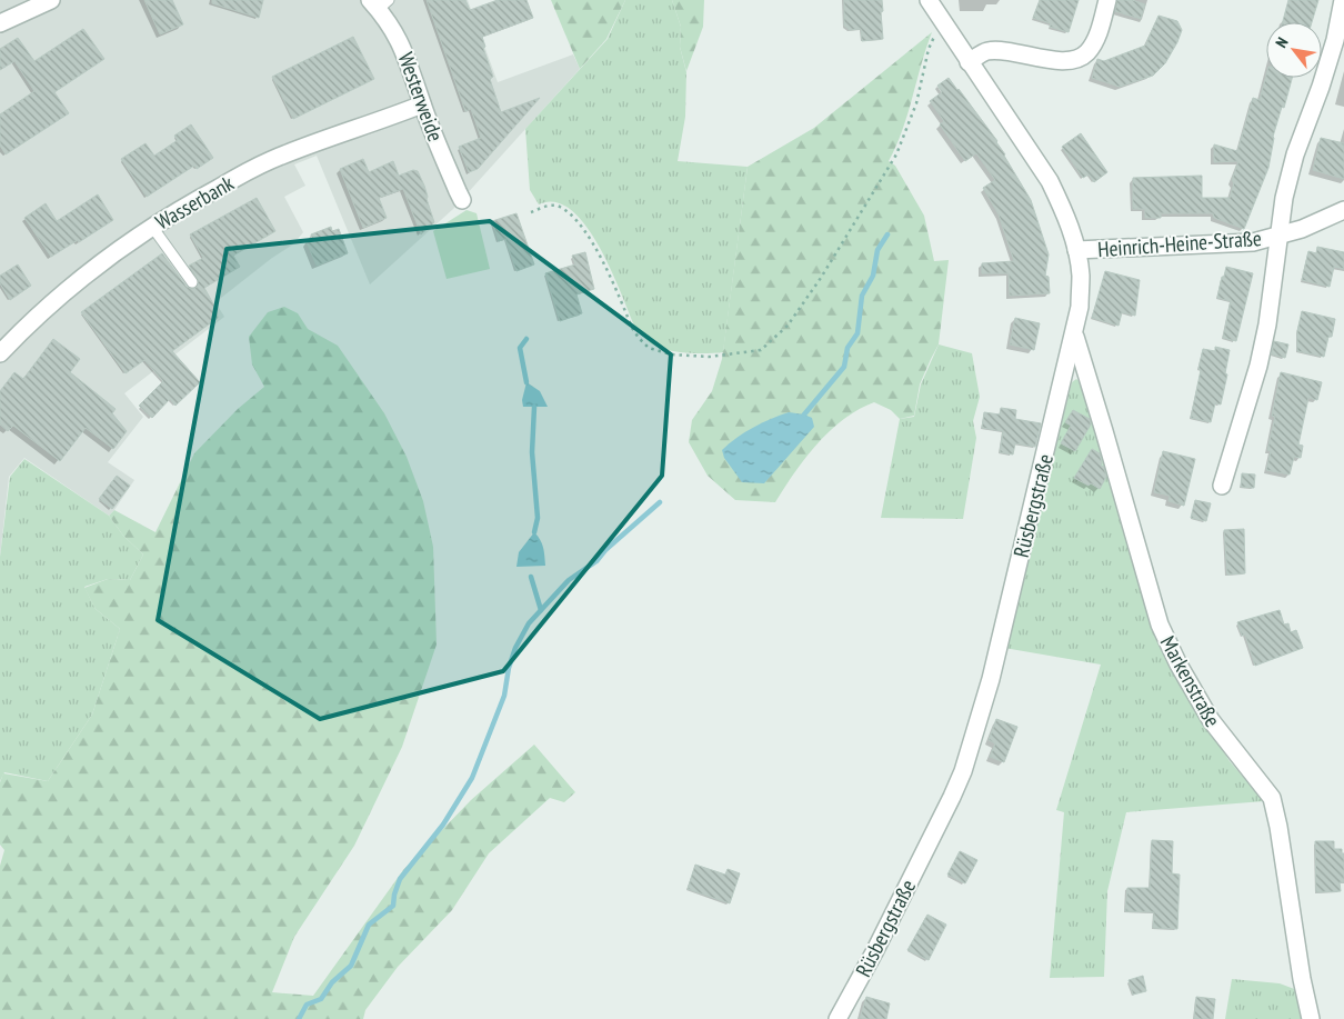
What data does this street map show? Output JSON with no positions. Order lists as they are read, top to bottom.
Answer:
{
  "streets": {
    "street": [
      "Westerweide",
      "Wasserbank",
      "Heinrich-Heine-Straße",
      "Rüsbergstraße",
      "Markenstraße"
    ]
  },
  "crossings": [
    ["Westerweide", "Wasserbank"],
    ["Heinrich-Heine-Straße", "Rüsbergstraße"],
    ["Rüsbergstraße", "Markenstraße"]
  ],
  "north": "top left"
}
